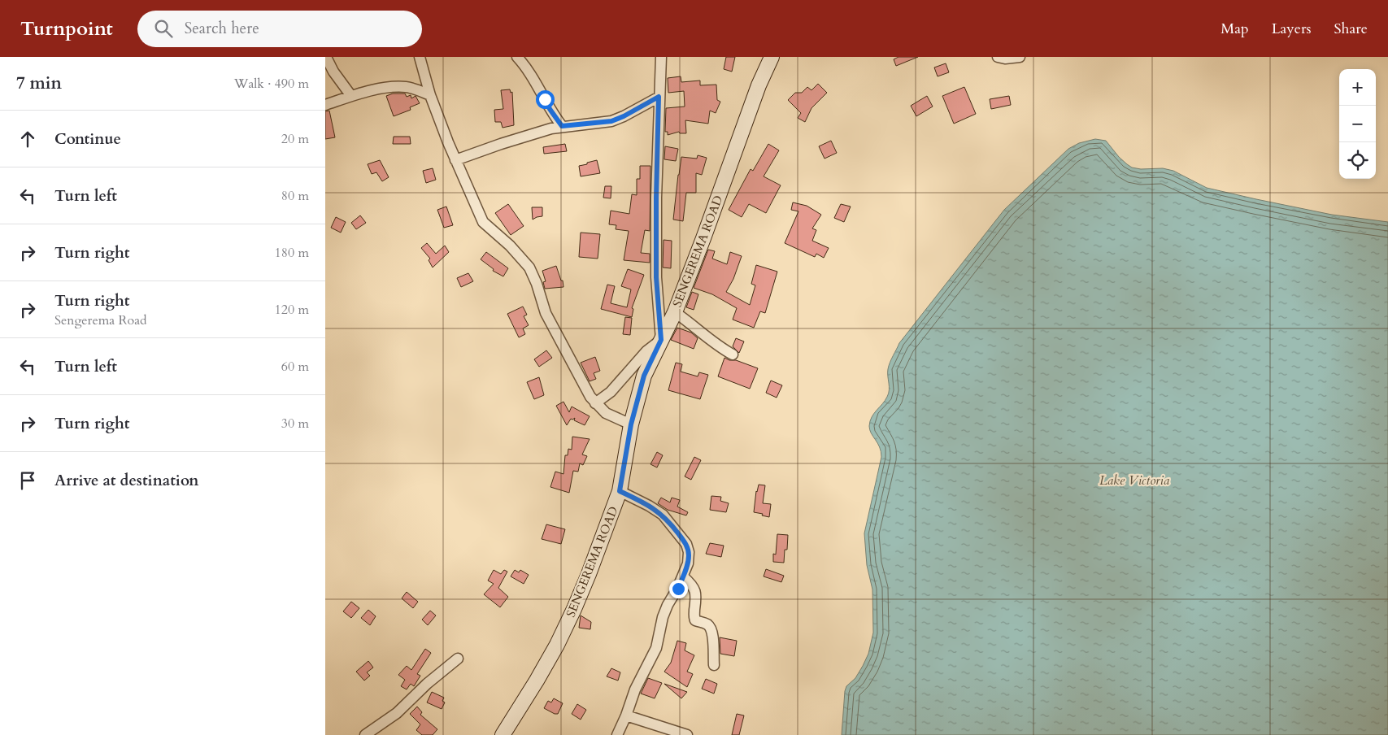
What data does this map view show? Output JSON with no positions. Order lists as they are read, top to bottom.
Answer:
{
  "streets": {
    "main road": ["SENGEREMA ROAD"]
  },
  "water": ["Lake Victoria"],
  "page": {
    "header": "Turnpoint",
    "search": "Search here",
    "nav": ["Map", "Layers", "Share"],
    "heading": ["7 min", "Walk · 490 m"],
    "map_buttons": ["+", "−"],
    "list": [
      ["Continue", "20 m"],
      ["Turn left", "80 m"],
      ["Turn right", "180 m"],
      ["Turn right", "Sengerema Road", "120 m"],
      ["Turn left", "60 m"],
      ["Turn right", "30 m"],
      "Arrive at destination"
    ]
  }
}
